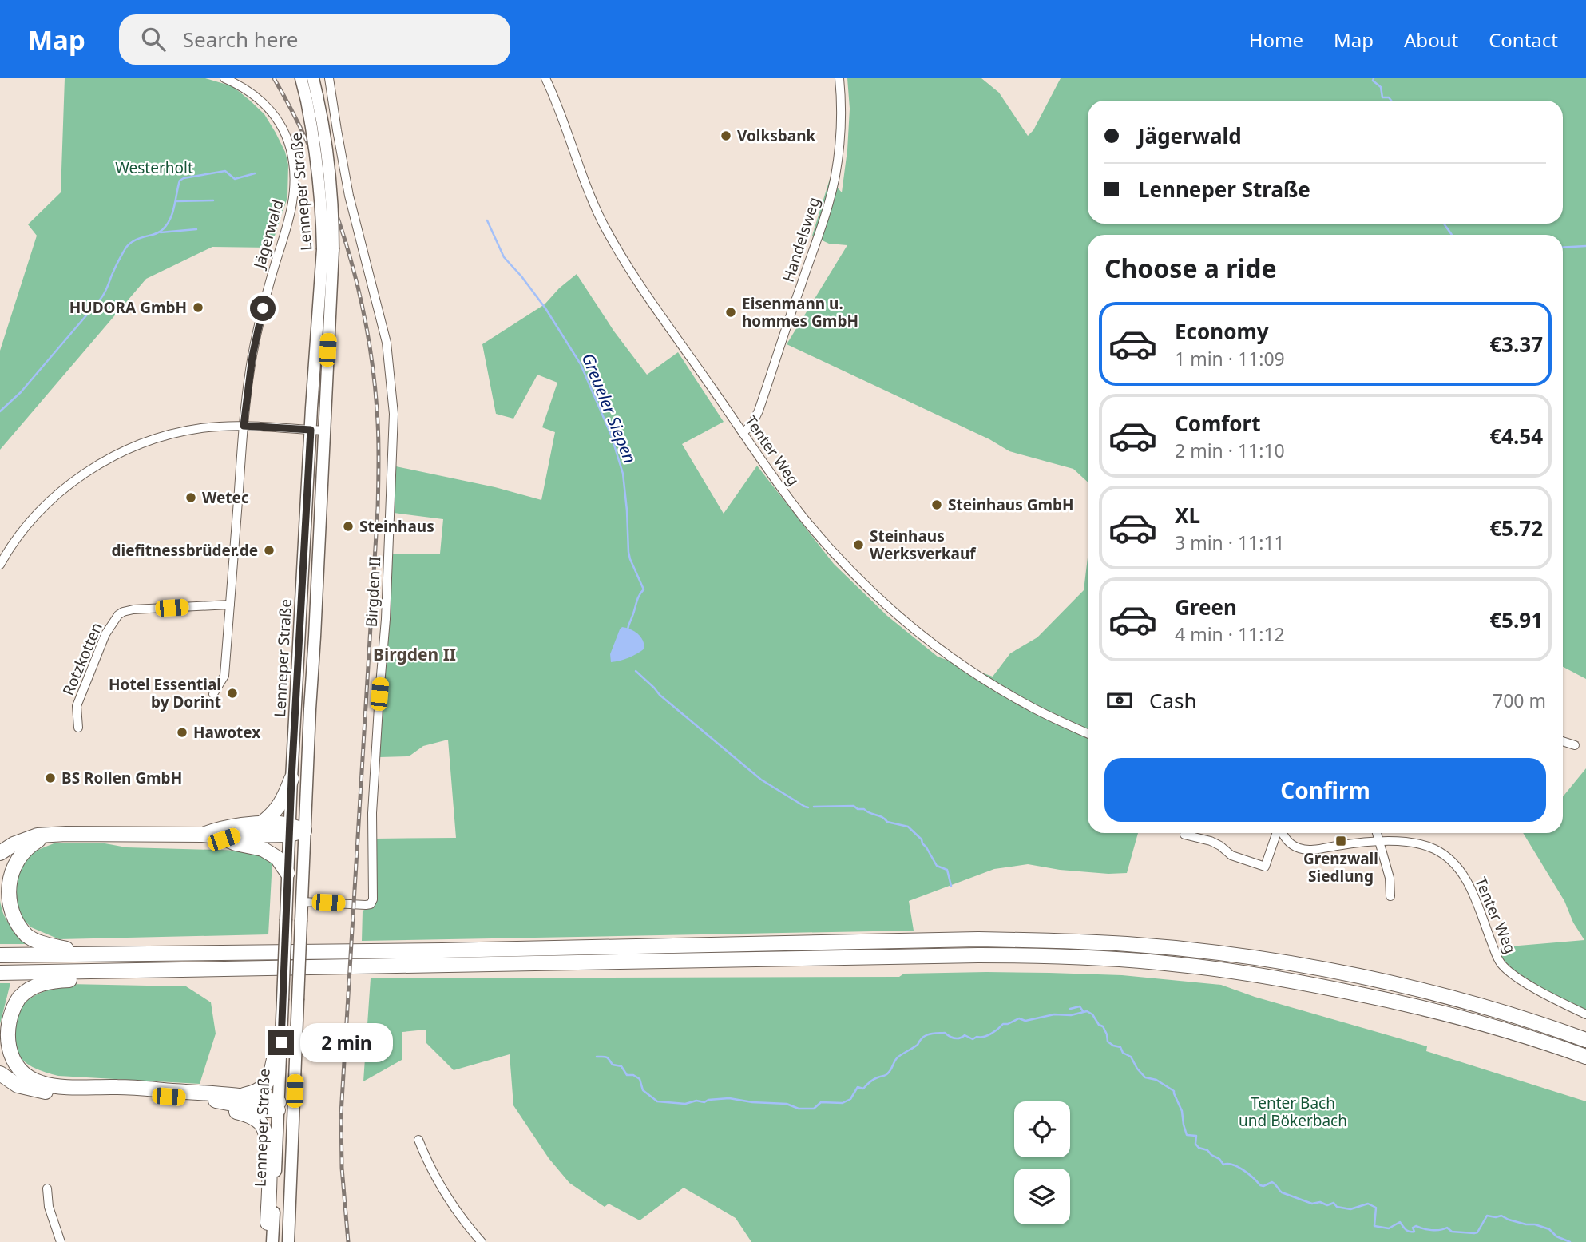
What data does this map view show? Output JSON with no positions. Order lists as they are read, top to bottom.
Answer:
{
  "streets": {
    "main road": ["Lenneper Straße"],
    "street": [
      "Jägerwald",
      "Handelsweg",
      "Tenter Weg",
      "Birgden II",
      "Rotzkotten"
    ]
  },
  "crossings": [
    ["Lenneper Straße", "Birgden II"],
    ["Jägerwald", "Rotzkotten"],
    ["Handelsweg", "Tenter Weg"]
  ],
  "districts": ["Birgden II"],
  "water": ["Greueler Siepen"],
  "parks": ["Westerholt", "Tenter Bach und Bökerbach"],
  "places": {
    "other": [
      "Volksbank",
      "HUDORA GmbH",
      "Eisenmann u. hommes GmbH",
      "Wetec",
      "Steinhaus GmbH",
      "Steinhaus",
      "Steinhaus Werksverkauf",
      "diefitnessbrüder.de",
      "Hotel Essential by Dorint",
      "Hawotex",
      "BS Rollen GmbH"
    ],
    "transit": ["Grenzwall Siedlung"]
  },
  "page": {
    "header": "Map",
    "search": "Search here",
    "nav": [
      "Home",
      "Map",
      "About",
      "Contact"
    ],
    "banner": ["Jägerwald", "Lenneper Straße"],
    "heading": "Choose a ride",
    "list": [
      {
        "name": "Economy",
        "note": "1 min · 11:09",
        "value": "€3.37"
      },
      {
        "name": "Comfort",
        "note": "2 min · 11:10",
        "value": "€4.54"
      },
      {
        "name": "XL",
        "note": "3 min · 11:11",
        "value": "€5.72"
      },
      {
        "name": "Green",
        "note": "4 min · 11:12",
        "value": "€5.91"
      }
    ],
    "pay": ["Cash", "700 m"],
    "buttons": "Confirm",
    "bubble": "2 min"
  }
}
